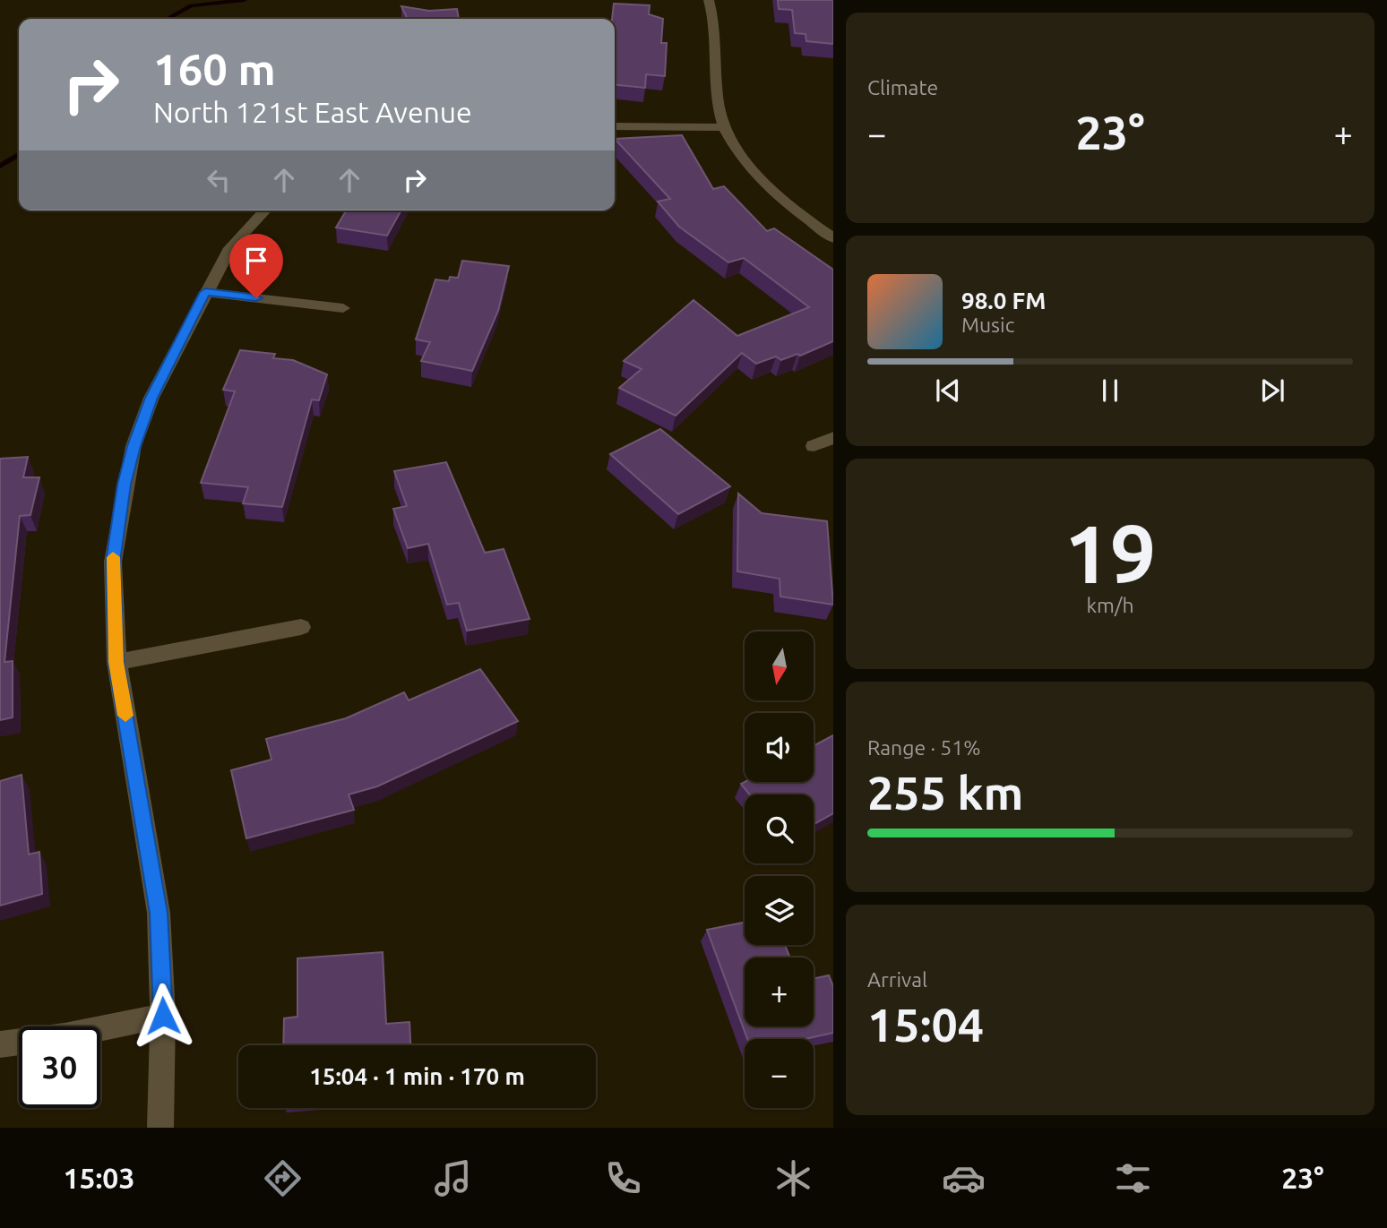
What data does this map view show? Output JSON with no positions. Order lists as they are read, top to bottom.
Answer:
{
  "north": "bottom",
  "page": {
    "tile": [
      "Climate",
      ["19", "km/h"],
      ["Range · 51%", "255 km"],
      ["Arrival", "15:04"]
    ],
    "turn": ["160 m", "North 121st East Avenue"],
    "heat": ["−", "23°", "+"],
    "song": ["98.0 FM", "Music"],
    "map_buttons": ["+", "−"],
    "limit": "30",
    "trip": "15:04 · 1 min · 170 m",
    "tabs": ["15:03", "23°"]
  }
}
